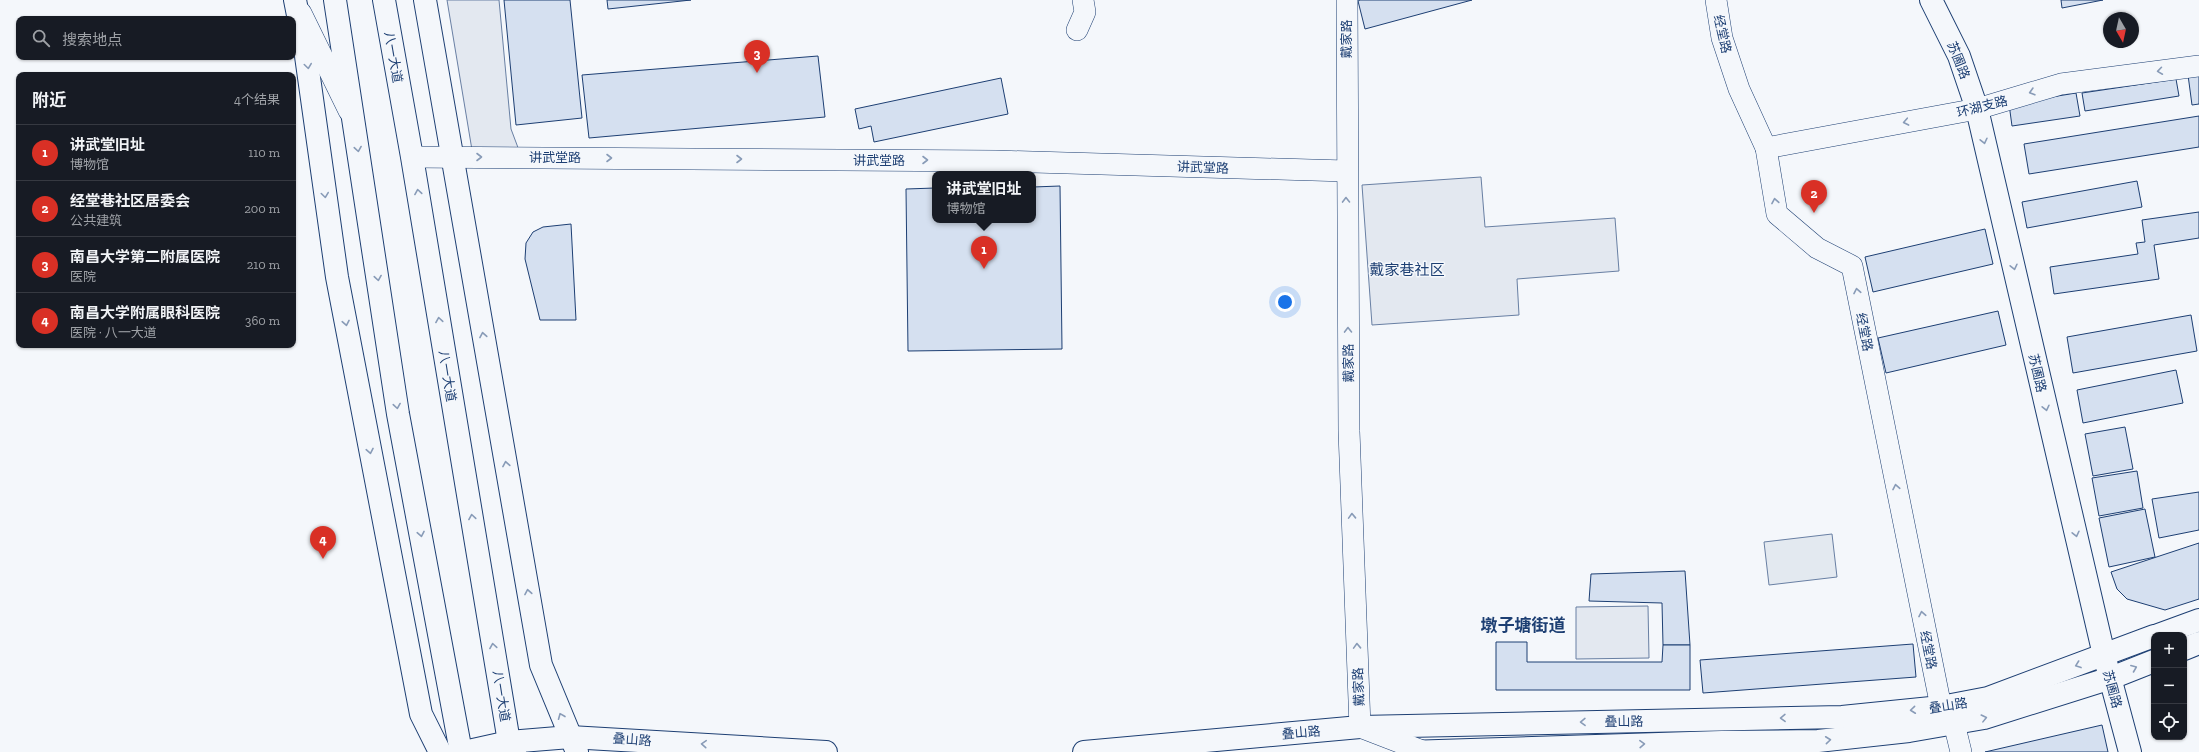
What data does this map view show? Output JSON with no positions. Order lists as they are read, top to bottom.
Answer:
{
  "streets": {
    "main road": ["八一大道", "苏圃路", "叠山路"],
    "street": [
      "经堂路",
      "戴家路",
      "环湖支路",
      "讲武堂路"
    ]
  },
  "crossings": [
    ["经堂路", "环湖支路"],
    ["经堂路", "叠山路"],
    ["戴家路", "讲武堂路"],
    ["戴家路", "叠山路"],
    ["八一大道", "讲武堂路"],
    ["八一大道", "叠山路"],
    ["苏圃路", "环湖支路"],
    ["苏圃路", "叠山路"]
  ],
  "one_way": [
    "经堂路",
    "戴家路",
    "苏圃路",
    "环湖支路",
    "讲武堂路"
  ],
  "districts": ["戴家巷社区", "墩子塘街道"],
  "north": "bottom",
  "page": {
    "search": "搜索地点",
    "pins": [
      "3",
      "2",
      "1",
      "4"
    ],
    "heading": ["附近", "4个结果"],
    "list": [
      {
        "mark": "1",
        "name": "讲武堂旧址",
        "note": "博物馆",
        "value": "110 m"
      },
      {
        "mark": "2",
        "name": "经堂巷社区居委会",
        "note": "公共建筑",
        "value": "200 m"
      },
      {
        "mark": "3",
        "name": "南昌大学第二附属医院",
        "note": "医院",
        "value": "210 m"
      },
      {
        "mark": "4",
        "name": "南昌大学附属眼科医院",
        "note": "医院 · 八一大道",
        "value": "360 m"
      }
    ],
    "popup": ["讲武堂旧址", "博物馆"],
    "map_buttons": ["+", "−"]
  }
}
